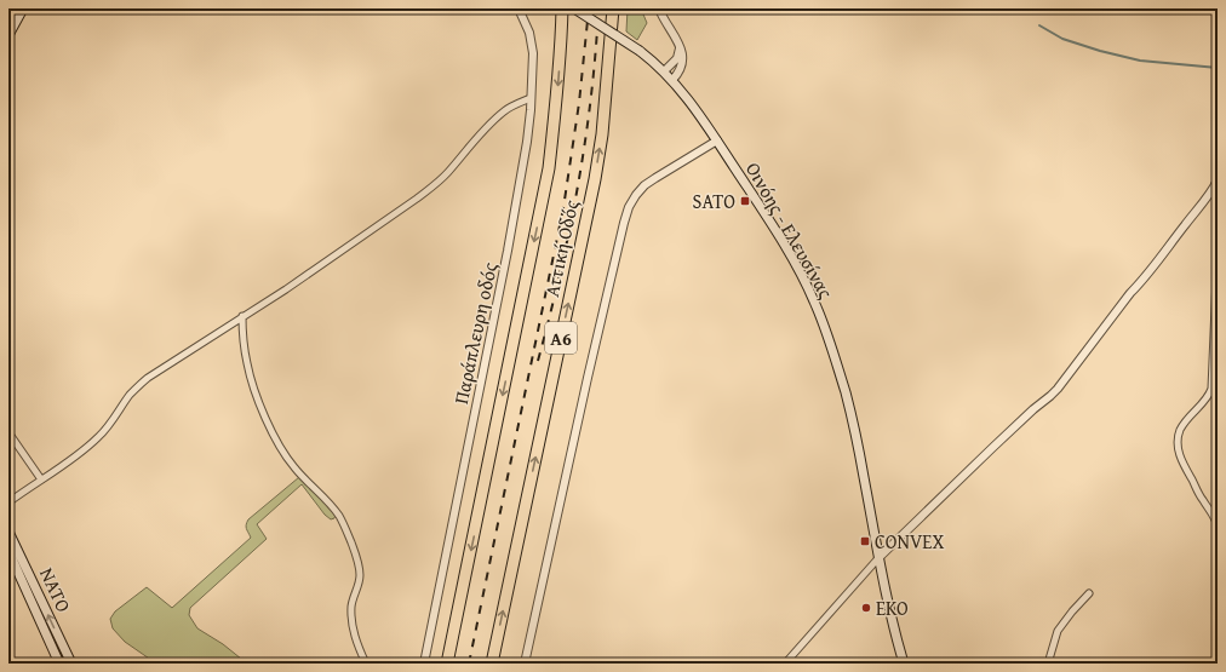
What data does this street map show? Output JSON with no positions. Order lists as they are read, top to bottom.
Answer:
{
  "streets": {
    "highway": ["Αττική Οδός", "Α6"],
    "main road": ["Οινόης - Ελευσίνας", "ΝΑΤΟ"],
    "street": ["Παράπλευρη οδός"]
  },
  "places": {
    "transit": ["SATO", "CONVEX"],
    "other": ["EKO"]
  }
}
